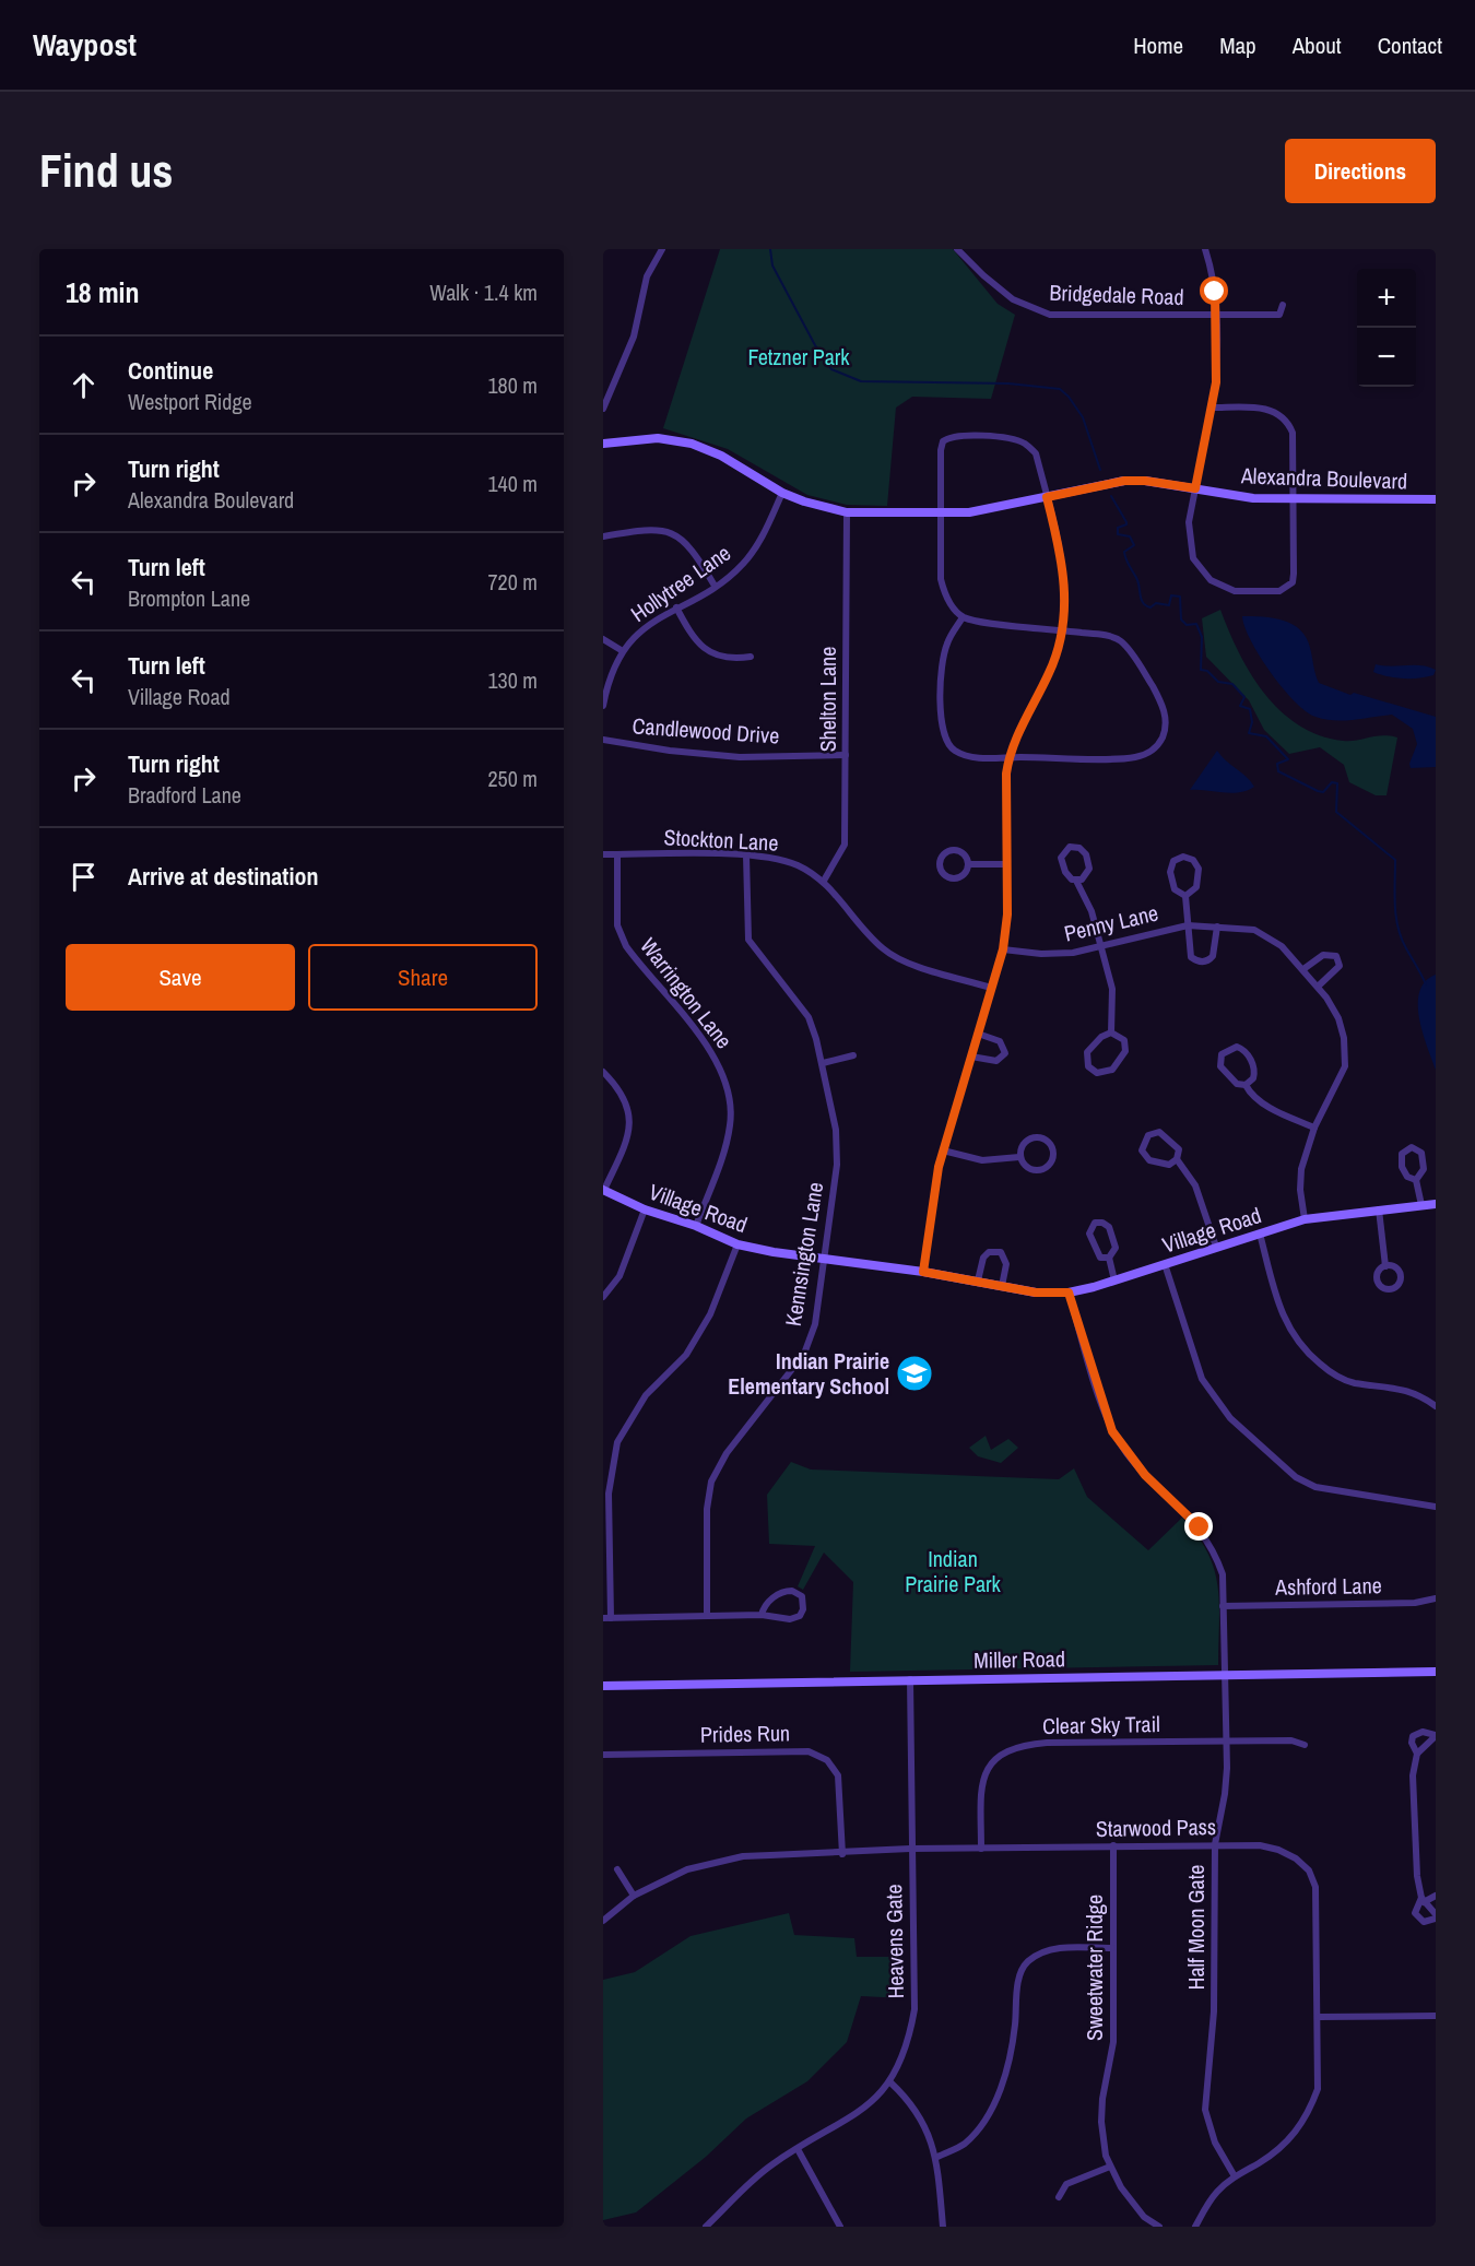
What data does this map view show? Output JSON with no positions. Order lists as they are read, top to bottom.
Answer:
{
  "streets": {
    "street": [
      "Bridgedale Road",
      "Alexandra Boulevard",
      "Hollytree Lane",
      "Shelton Lane",
      "Candlewood Drive",
      "Stockton Lane",
      "Penny Lane",
      "Warrington Lane",
      "Village Road",
      "Kennsington Lane",
      "Ashford Lane",
      "Miller Road",
      "Clear Sky Trail",
      "Prides Run",
      "Starwood Pass",
      "Half Moon Gate",
      "Heavens Gate",
      "Sweetwater Ridge"
    ]
  },
  "crossings": [
    ["Alexandra Boulevard", "Hollytree Lane"],
    ["Alexandra Boulevard", "Shelton Lane"],
    ["Shelton Lane", "Candlewood Drive"],
    ["Shelton Lane", "Stockton Lane"],
    ["Stockton Lane", "Warrington Lane"],
    ["Stockton Lane", "Kennsington Lane"],
    ["Penny Lane", "Village Road"],
    ["Warrington Lane", "Village Road"],
    ["Village Road", "Kennsington Lane"],
    ["Village Road", "Half Moon Gate"],
    ["Ashford Lane", "Half Moon Gate"],
    ["Miller Road", "Half Moon Gate"],
    ["Miller Road", "Heavens Gate"],
    ["Clear Sky Trail", "Starwood Pass"],
    ["Clear Sky Trail", "Half Moon Gate"],
    ["Prides Run", "Starwood Pass"],
    ["Starwood Pass", "Half Moon Gate"],
    ["Starwood Pass", "Heavens Gate"],
    ["Starwood Pass", "Sweetwater Ridge"]
  ],
  "parks": ["Fetzner Park", "Indian Prairie Park"],
  "places": {
    "school or university": ["Indian Prairie Elementary School"]
  },
  "page": {
    "header": "Waypost",
    "nav": [
      "Home",
      "Map",
      "About",
      "Contact"
    ],
    "buttons": [
      "Directions",
      ["Save", "Share"]
    ],
    "title": "Find us",
    "heading": ["18 min", "Walk · 1.4 km"],
    "map_buttons": ["+", "−"],
    "list": [
      ["Continue", "Westport Ridge", "180 m"],
      ["Turn right", "Alexandra Boulevard", "140 m"],
      ["Turn left", "Brompton Lane", "720 m"],
      ["Turn left", "Village Road", "130 m"],
      ["Turn right", "Bradford Lane", "250 m"],
      "Arrive at destination"
    ]
  }
}
